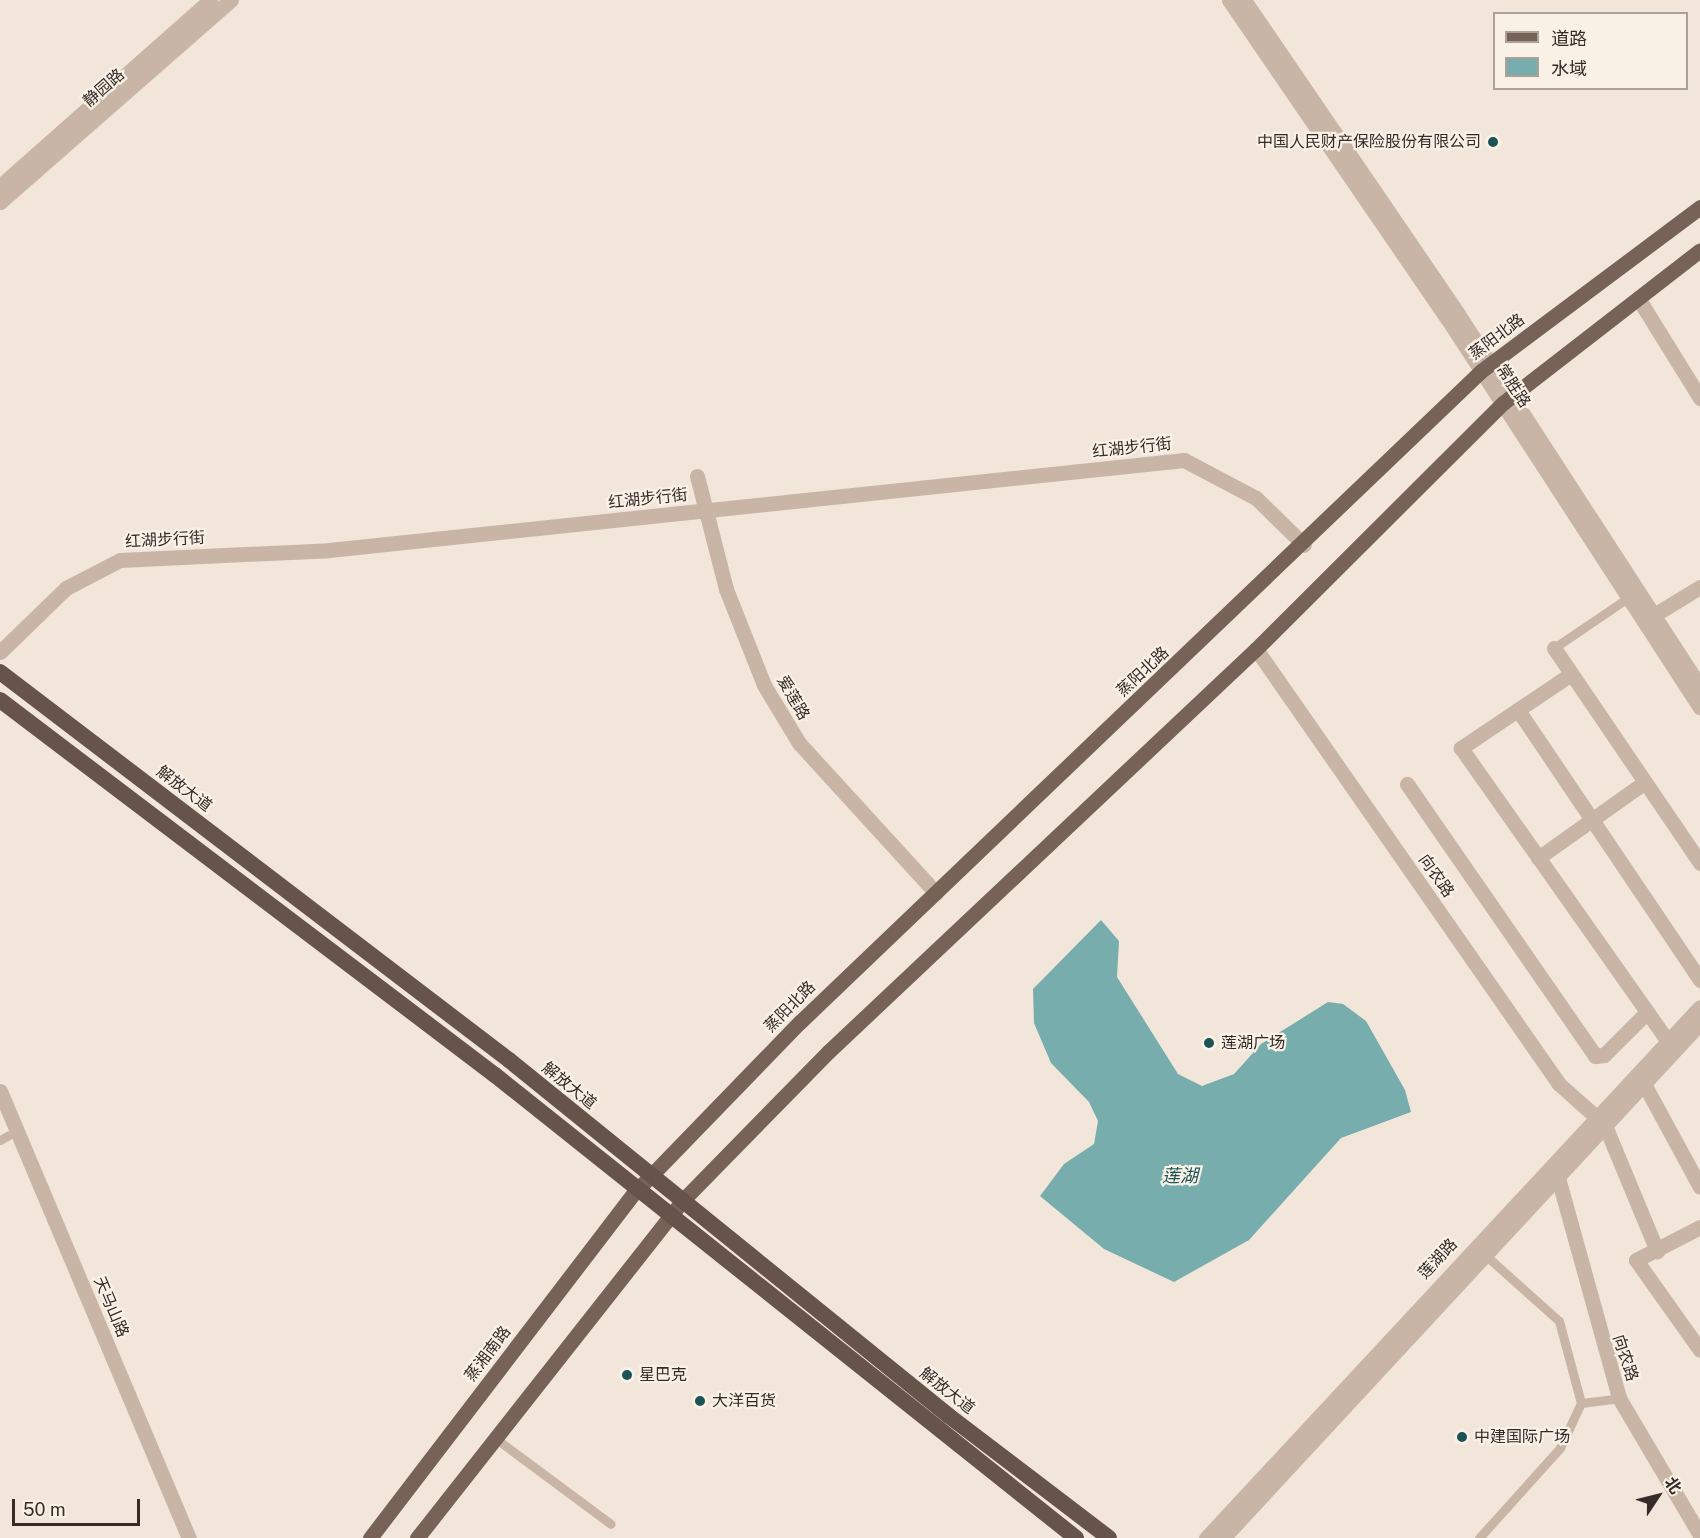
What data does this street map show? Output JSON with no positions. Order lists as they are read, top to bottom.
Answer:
{
  "streets": {
    "highway": ["解放大道"],
    "main road": ["蒸阳北路", "蒸湘南路"],
    "street": [
      "静园路",
      "常胜路",
      "红湖步行街",
      "爱莲路",
      "向农路",
      "莲湖路",
      "天马山路"
    ]
  },
  "crossings": [
    ["蒸阳北路", "常胜路"],
    ["蒸阳北路", "红湖步行街"],
    ["蒸阳北路", "爱莲路"],
    ["蒸阳北路", "解放大道"],
    ["蒸阳北路", "蒸湘南路"],
    ["红湖步行街", "爱莲路"],
    ["向农路", "莲湖路"]
  ],
  "water": ["莲湖"],
  "places": [
    "中国人民财产保险股份有限公司",
    "莲湖广场",
    "星巴克",
    "大洋百货",
    "中建国际广场"
  ],
  "legend": ["道路", "水域"],
  "scale_bar": "50 m",
  "north": "top right"
}
